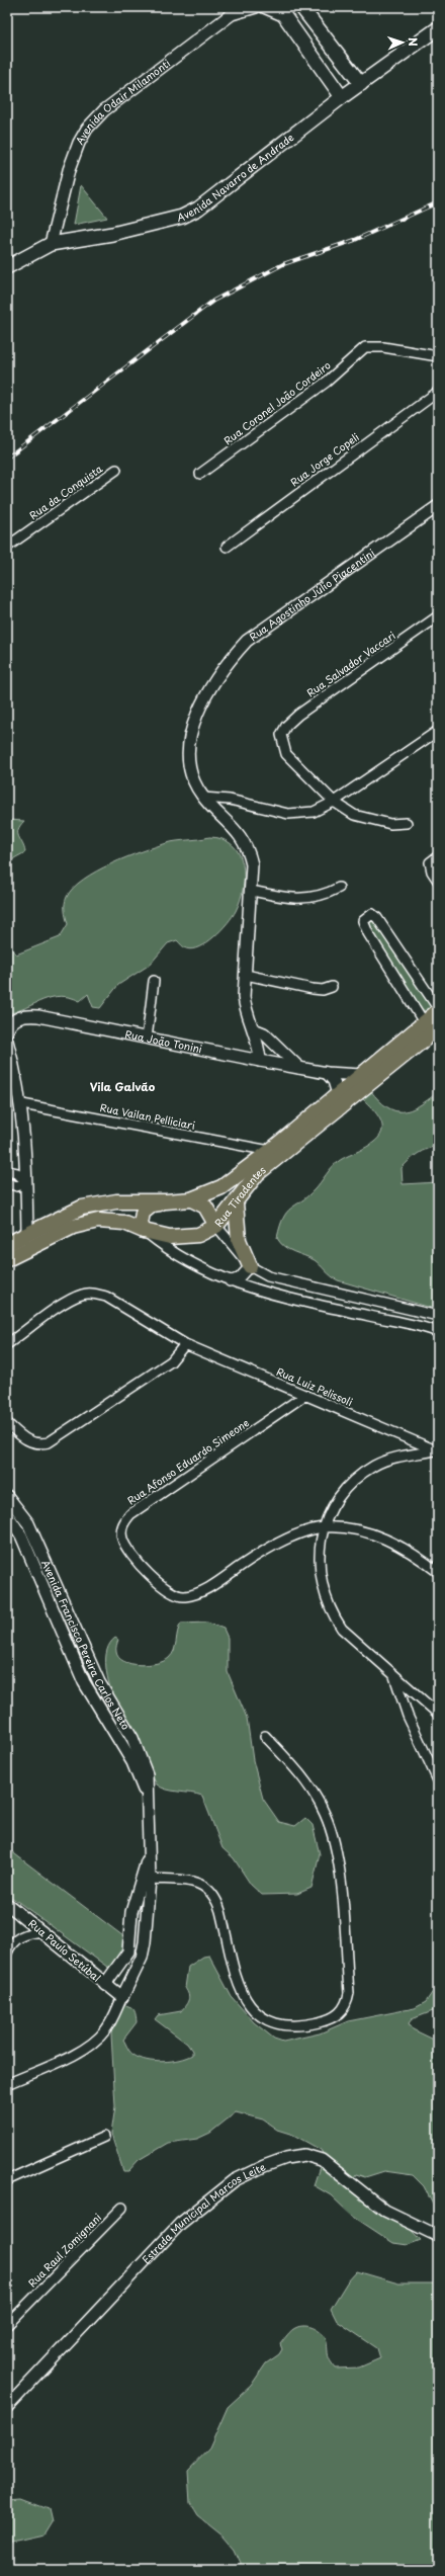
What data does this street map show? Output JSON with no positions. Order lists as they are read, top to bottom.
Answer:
{
  "streets": {
    "main road": ["Avenida Navarro de Andrade", "Rua Tiradentes"],
    "street": [
      "Avenida Odair Milamonti",
      "Rua Coronel João Cordeiro",
      "Rua Jorge Copeli",
      "Rua da Conquista",
      "Rua Agostinho Júlio Piacentini",
      "Rua Salvador Vaccari",
      "Rua João Tonini",
      "Rua Vailan Pelliciari",
      "Rua Luiz Pelissoli",
      "Rua Afonso Eduardo Simeone",
      "Avenida Francisco Pereira Carlos Neto",
      "Rua Paulo Setúbal",
      "Estrada Municipal Marcos Leite",
      "Rua Raul Zomignani"
    ]
  },
  "crossings": [
    ["Avenida Odair Milamonti", "Avenida Navarro de Andrade"],
    ["Rua Agostinho Júlio Piacentini", "Rua João Tonini"],
    ["Rua João Tonini", "Rua Tiradentes"],
    ["Rua Vailan Pelliciari", "Rua Tiradentes"],
    ["Rua Luiz Pelissoli", "Rua Afonso Eduardo Simeone"],
    ["Avenida Francisco Pereira Carlos Neto", "Rua Paulo Setúbal"]
  ],
  "districts": ["Vila Galvão"],
  "north": "right"
}
